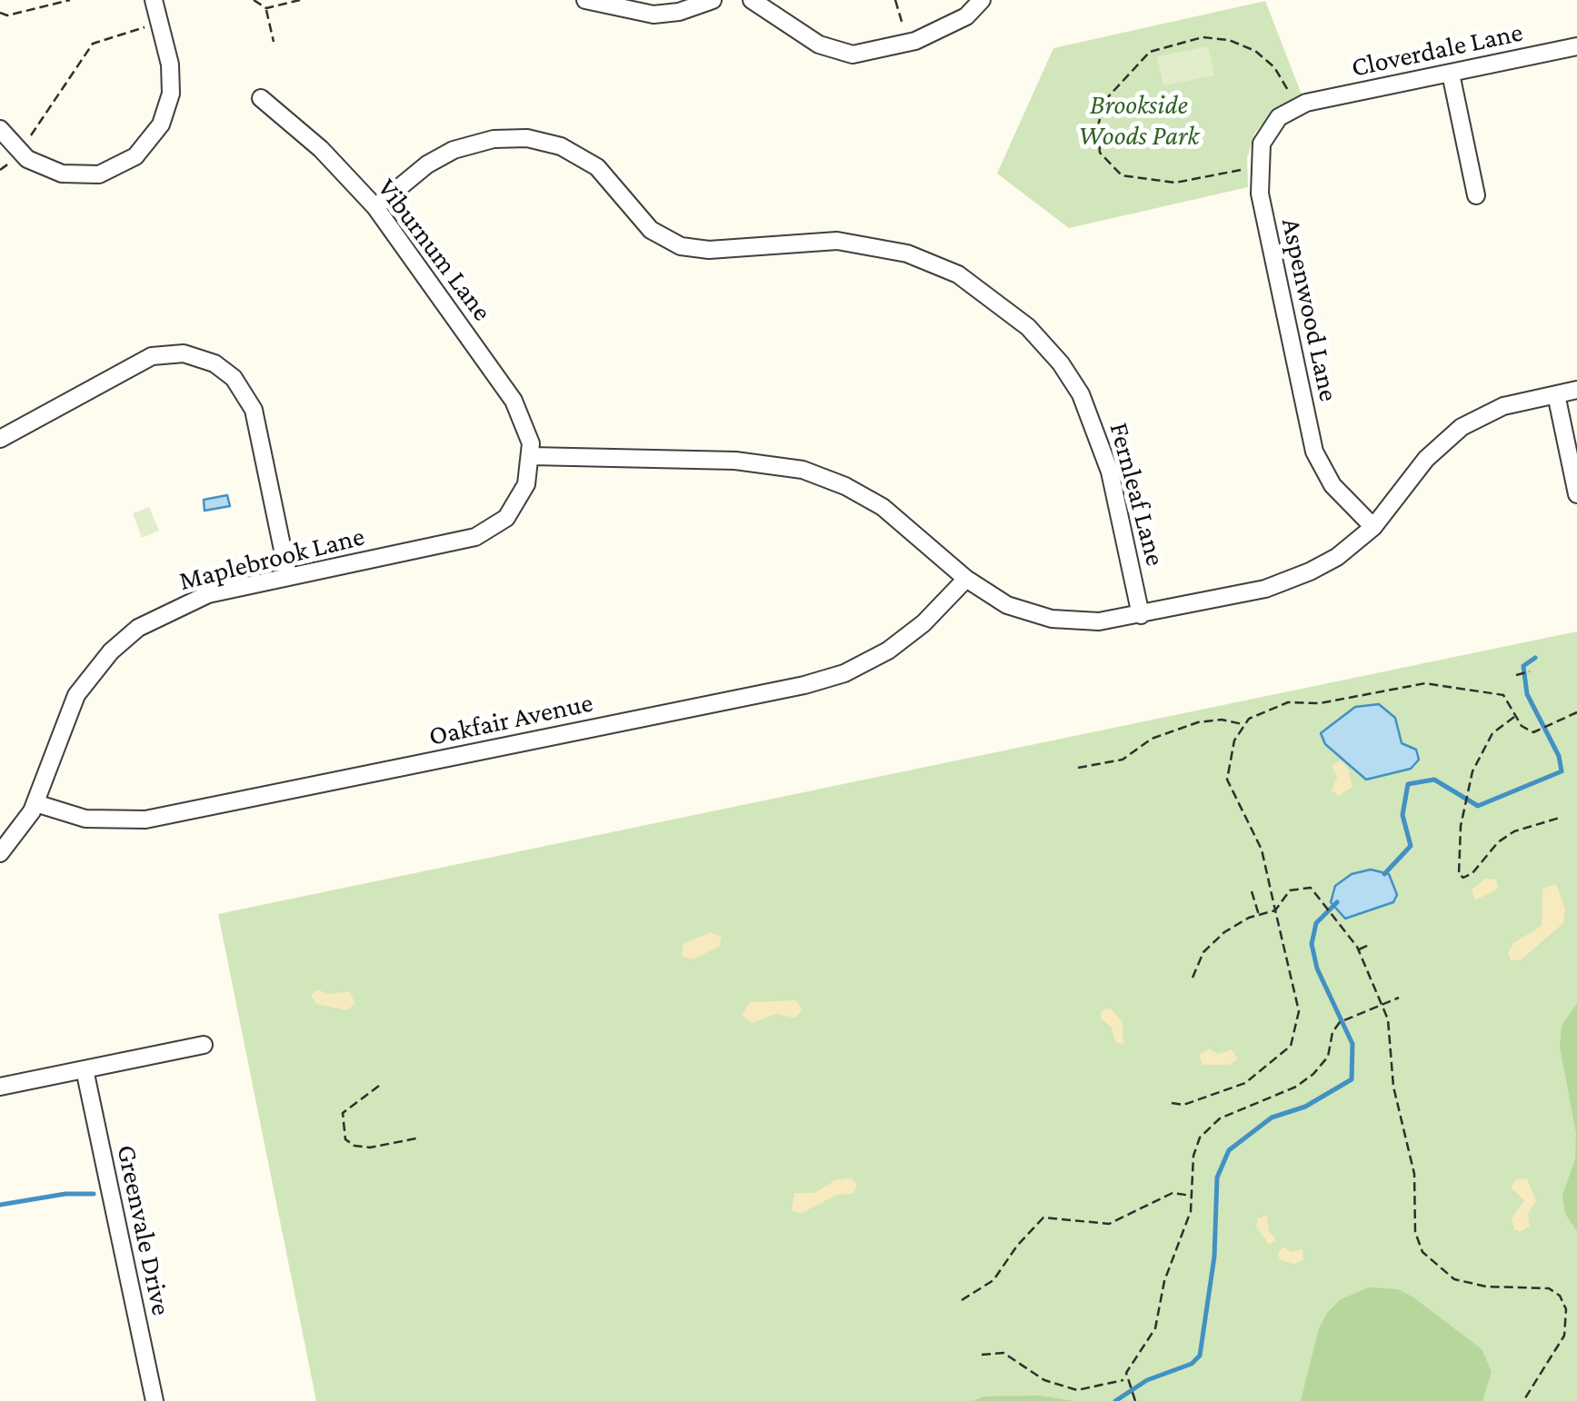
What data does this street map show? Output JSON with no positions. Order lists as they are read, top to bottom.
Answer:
{
  "streets": {
    "street": [
      "Cloverdale Lane",
      "Viburnum Lane",
      "Aspenwood Lane",
      "Fernleaf Lane",
      "Maplebrook Lane",
      "Oakfair Avenue",
      "Greenvale Drive"
    ]
  },
  "crossings": [
    ["Cloverdale Lane", "Aspenwood Lane"],
    ["Viburnum Lane", "Fernleaf Lane"],
    ["Viburnum Lane", "Maplebrook Lane"],
    ["Maplebrook Lane", "Oakfair Avenue"]
  ],
  "parks": ["Brookside Woods Park"]
}
